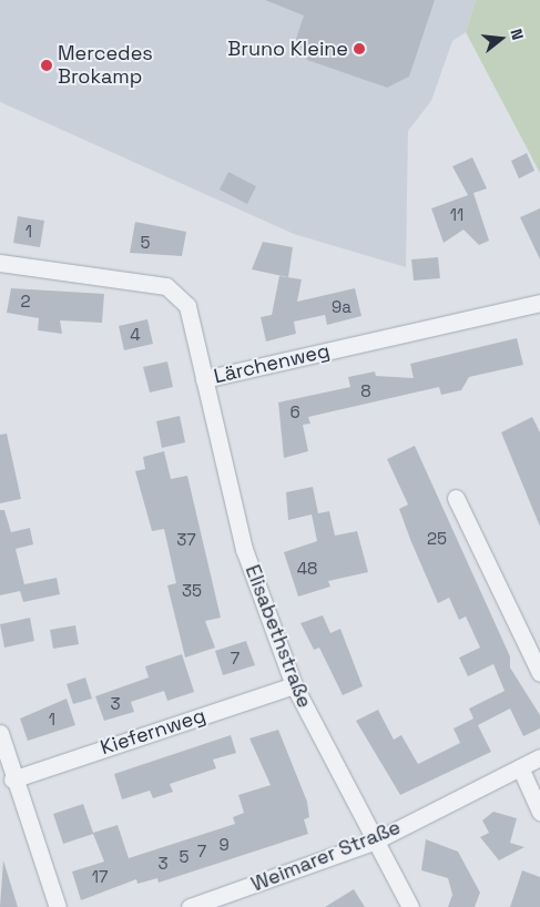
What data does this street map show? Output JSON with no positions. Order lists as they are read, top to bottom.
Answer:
{
  "streets": {
    "street": [
      "Lärchenweg",
      "Elisabethstraße",
      "Kiefernweg",
      "Weimarer Straße"
    ]
  },
  "crossings": [
    ["Lärchenweg", "Elisabethstraße"],
    ["Elisabethstraße", "Kiefernweg"],
    ["Elisabethstraße", "Weimarer Straße"]
  ],
  "places": ["Bruno Kleine", "Mercedes Brokamp"],
  "house_numbers": [
    "11",
    "1",
    "5",
    "2",
    "9a",
    "4",
    "8",
    "6",
    "25",
    "37",
    "48",
    "35",
    "7",
    "3",
    "1",
    "9",
    "7",
    "5",
    "3",
    "17"
  ],
  "north": "right"
}
